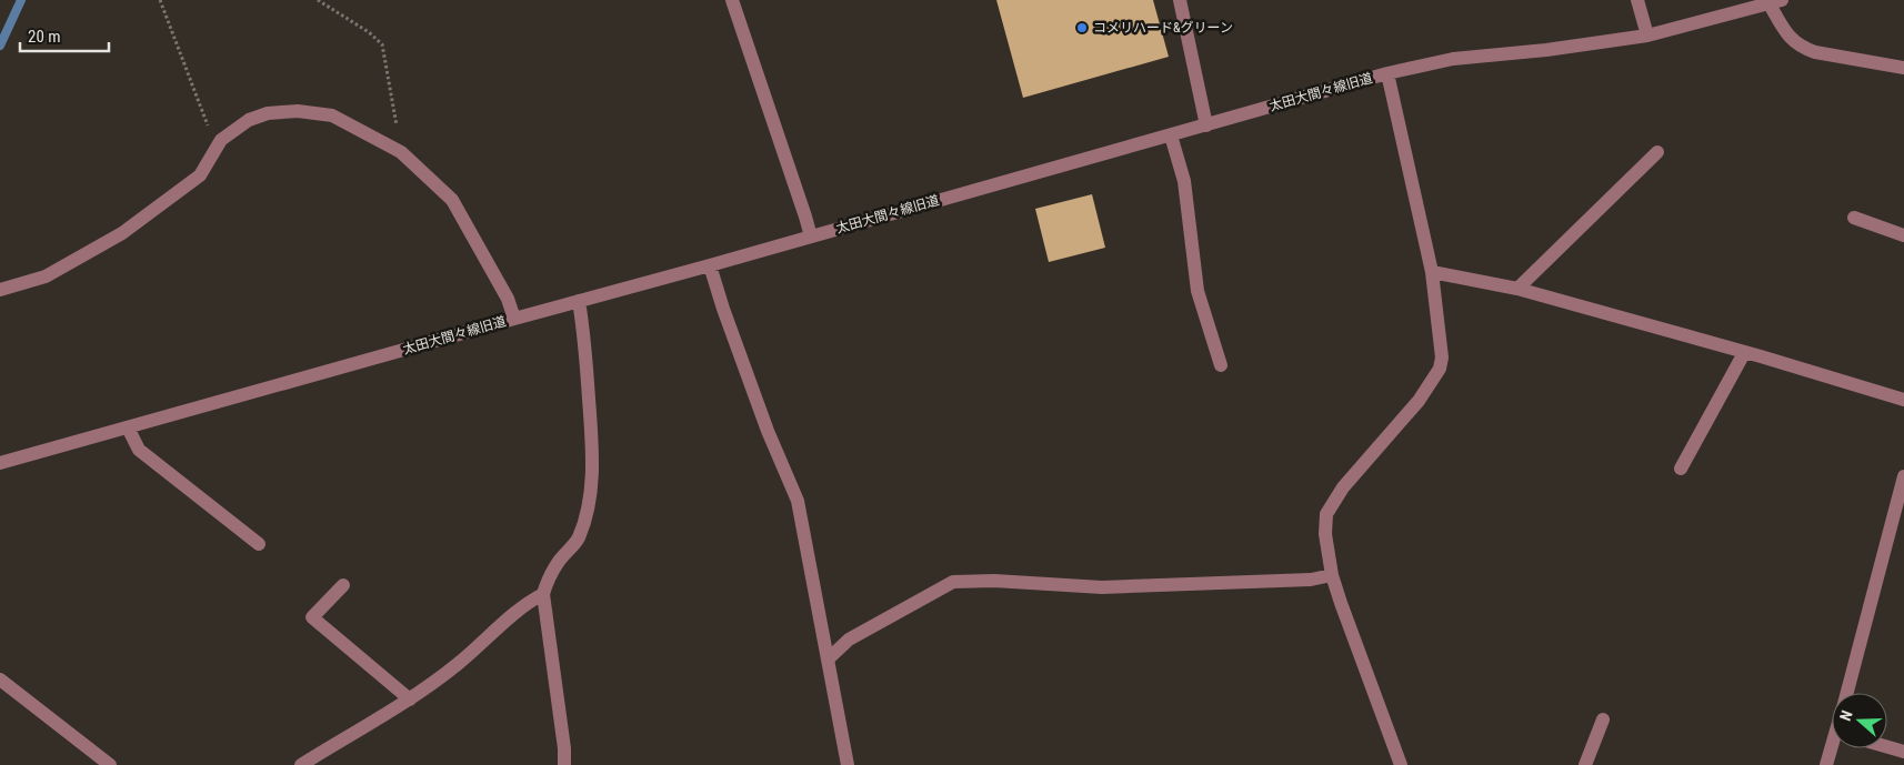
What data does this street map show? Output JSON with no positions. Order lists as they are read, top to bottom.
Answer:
{
  "streets": {
    "street": ["太田大間々線旧道"]
  },
  "places": ["コメリハード&グリーン"],
  "scale_bar": "20 m",
  "north": "left"
}
